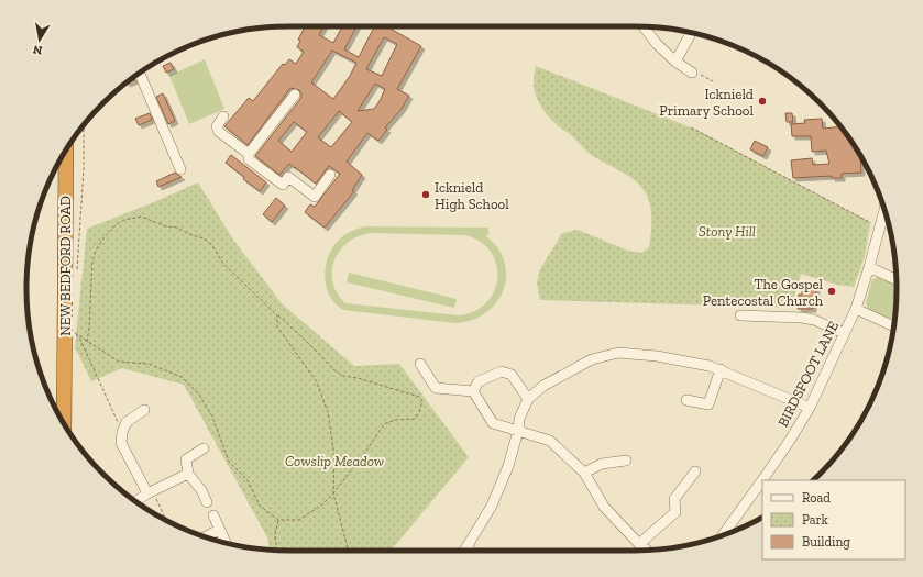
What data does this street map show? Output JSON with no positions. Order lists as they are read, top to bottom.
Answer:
{
  "streets": {
    "highway": ["NEW BEDFORD ROAD"],
    "street": ["BIRDSFOOT LANE"]
  },
  "parks": ["Stony Hill", "Cowslip Meadow"],
  "places": ["Icknield Primary School", "Icknield High School", "The Gospel Pentecostal Church"],
  "legend": ["Road", "Park", "Building"],
  "north": "bottom"
}
